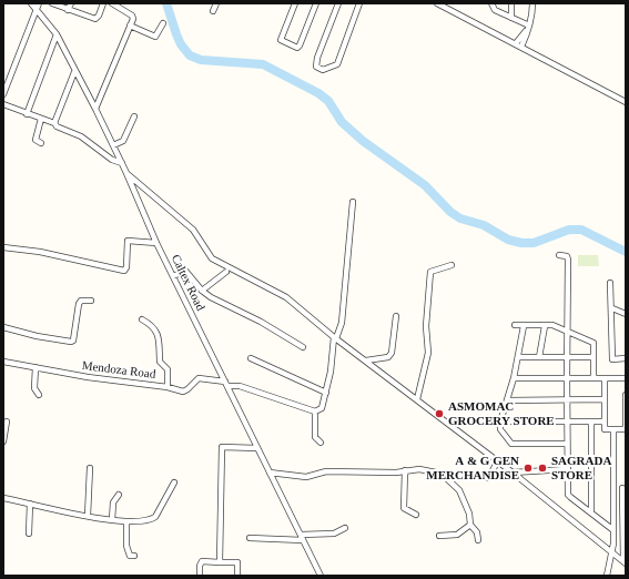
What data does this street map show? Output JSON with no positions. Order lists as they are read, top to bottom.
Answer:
{
  "streets": {
    "street": ["Caltex Road", "Mendoza Road"]
  },
  "crossings": [
    ["Caltex Road", "Mendoza Road"]
  ],
  "places": ["ASMOMAC GROCERY STORE", "A & G GEN MERCHANDISE", "SAGRADA STORE"]
}
